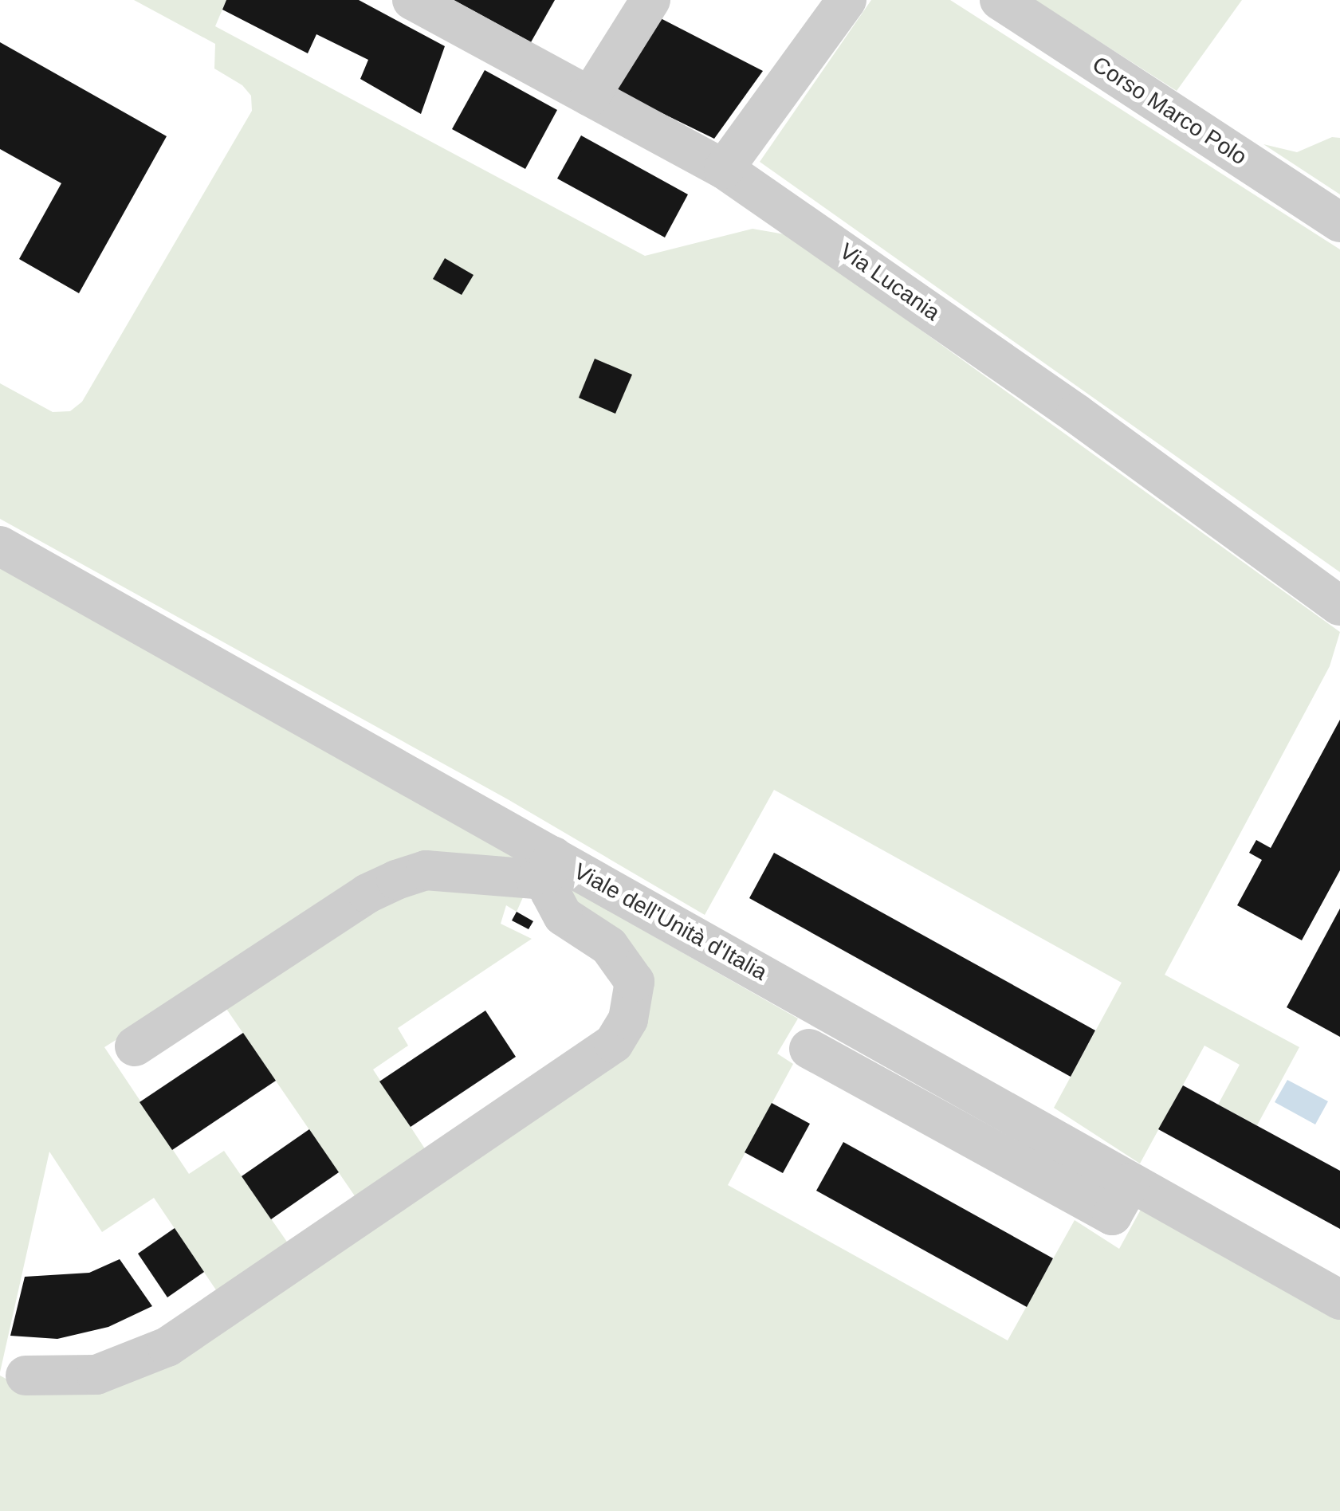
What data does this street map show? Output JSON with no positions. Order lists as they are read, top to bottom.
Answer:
{
  "streets": {
    "street": ["Corso Marco Polo", "Via Lucania", "Viale dell'Unità d'Italia"]
  }
}
